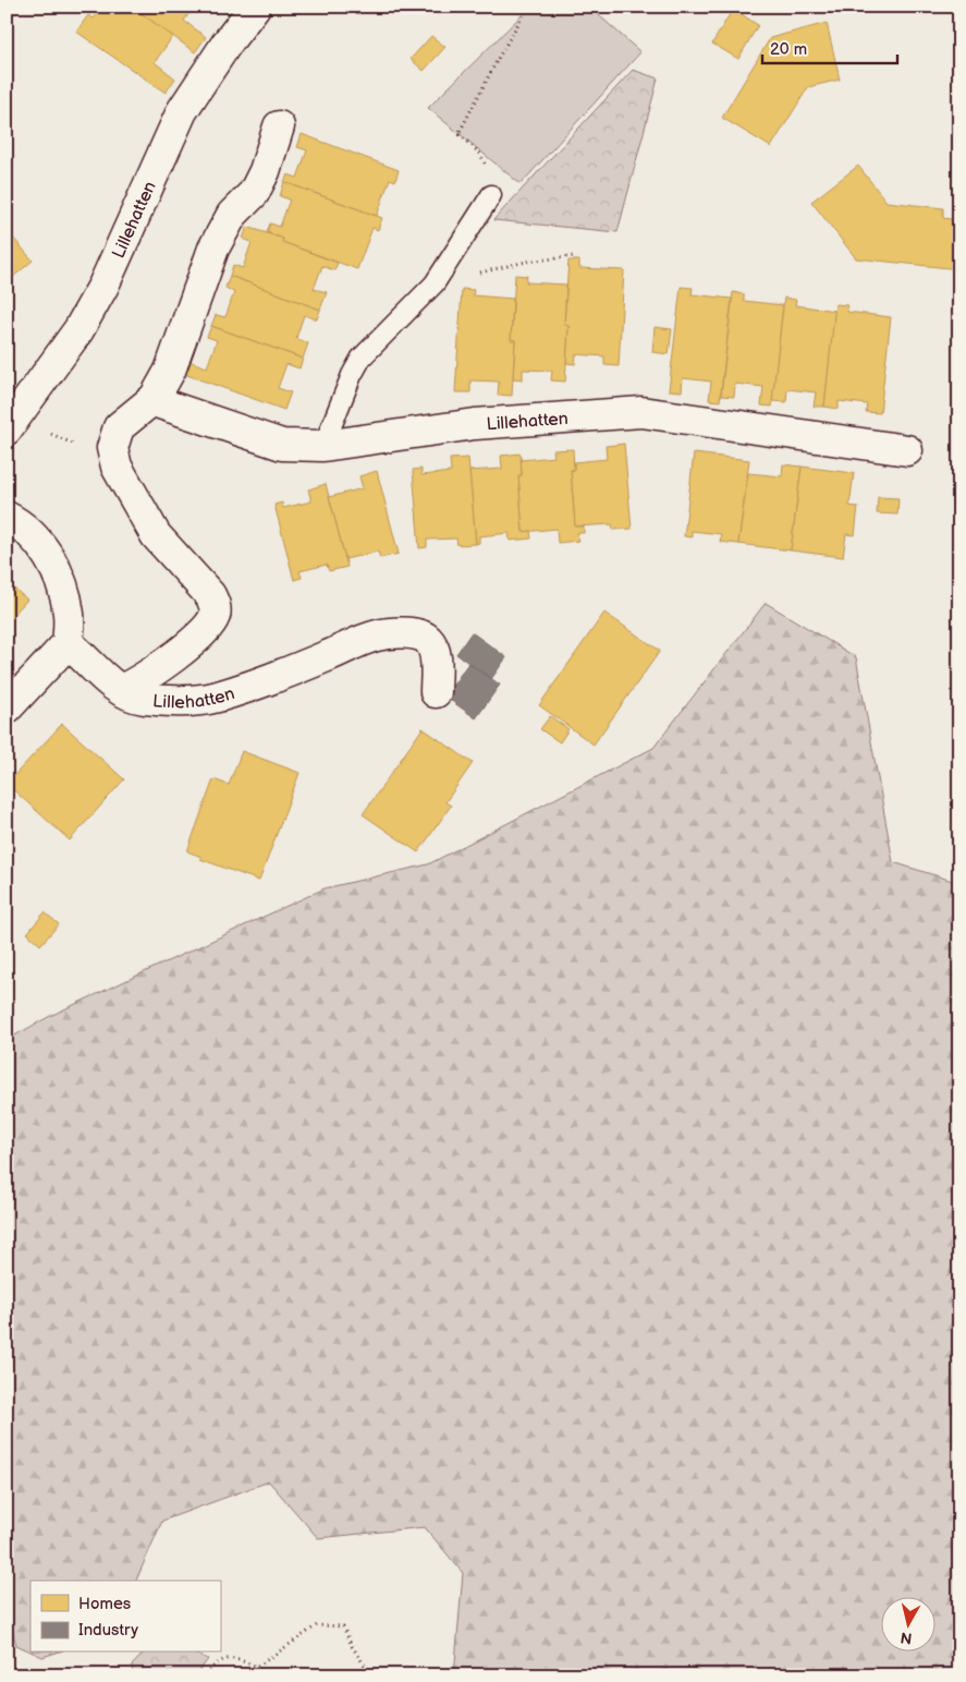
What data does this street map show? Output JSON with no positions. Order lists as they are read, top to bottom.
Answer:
{
  "streets": {
    "street": ["Lillehatten"]
  },
  "legend": ["Homes", "Industry"],
  "scale_bar": "20 m",
  "north": "bottom"
}
